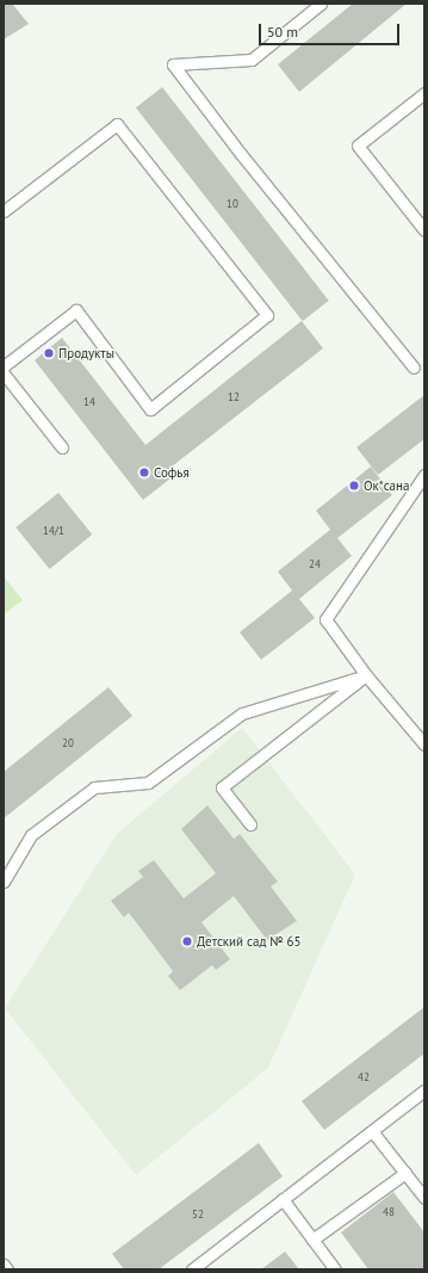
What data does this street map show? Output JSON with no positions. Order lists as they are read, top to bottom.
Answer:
{
  "places": [
    "Продукты",
    "Софья",
    "Ок*сана",
    "Детский сад № 65"
  ],
  "house_numbers": [
    "10",
    "12",
    "14",
    "14/1",
    "24",
    "20",
    "42",
    "48",
    "52"
  ],
  "scale_bar": "50 m"
}
